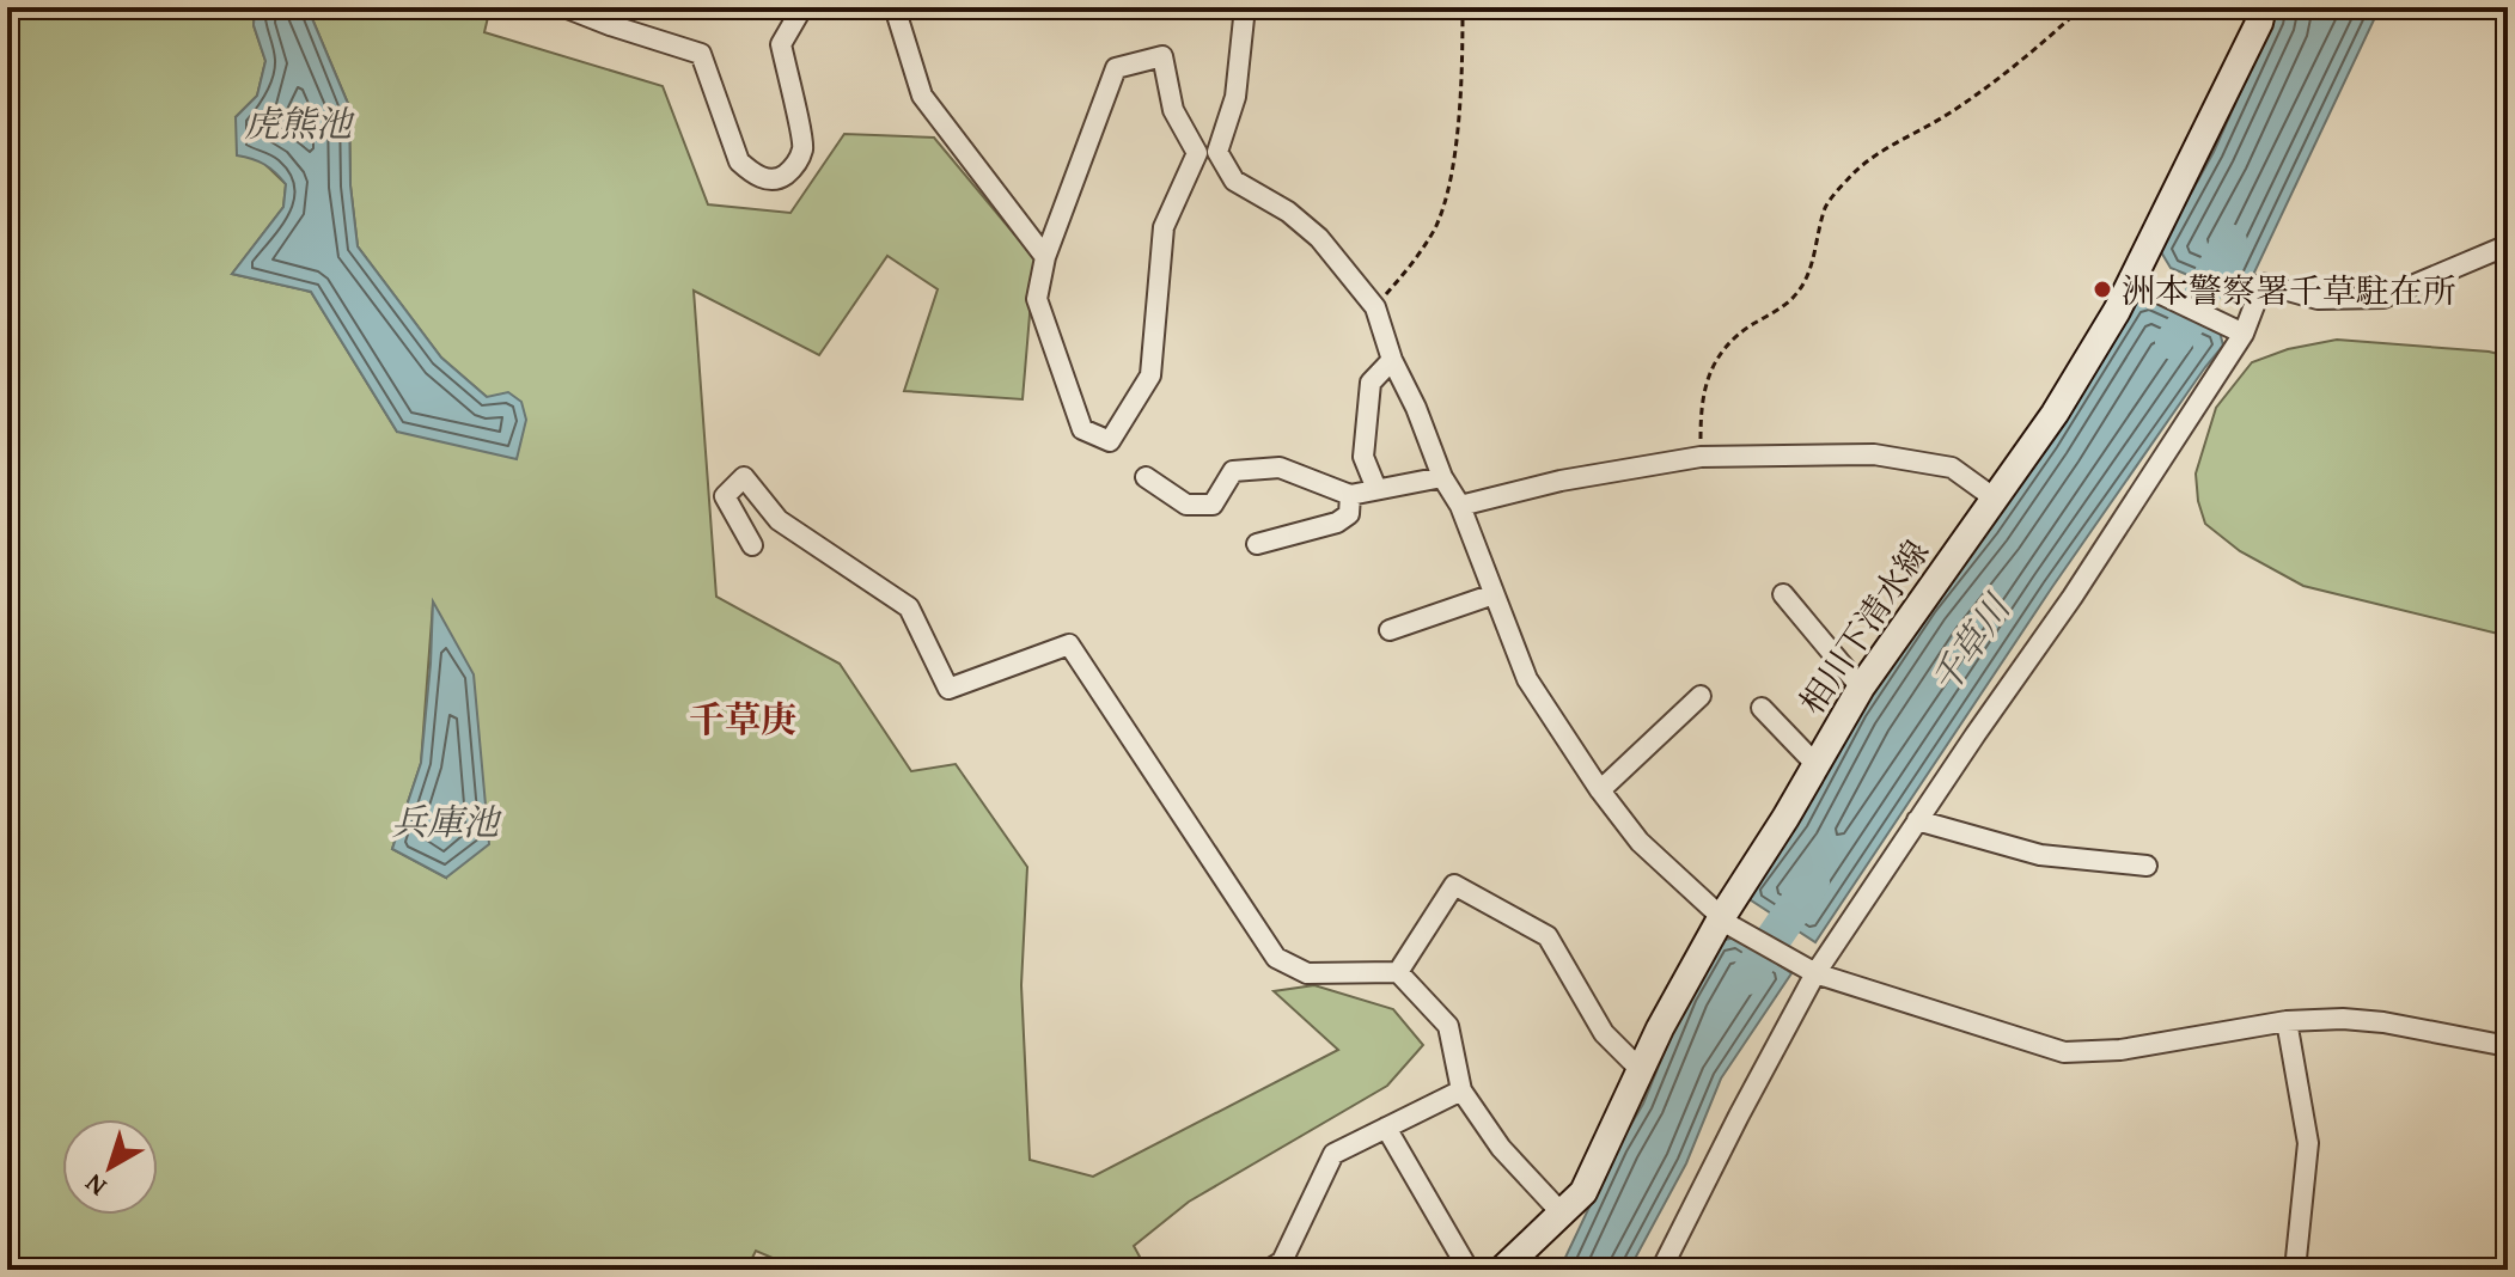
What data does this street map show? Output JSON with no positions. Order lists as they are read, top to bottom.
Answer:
{
  "streets": {
    "main road": ["相川下清水線"]
  },
  "districts": ["千草庚"],
  "water": ["虎熊池", "千草川", "兵庫池"],
  "places": ["洲本警察署千草駐在所"],
  "north": "bottom left"
}
